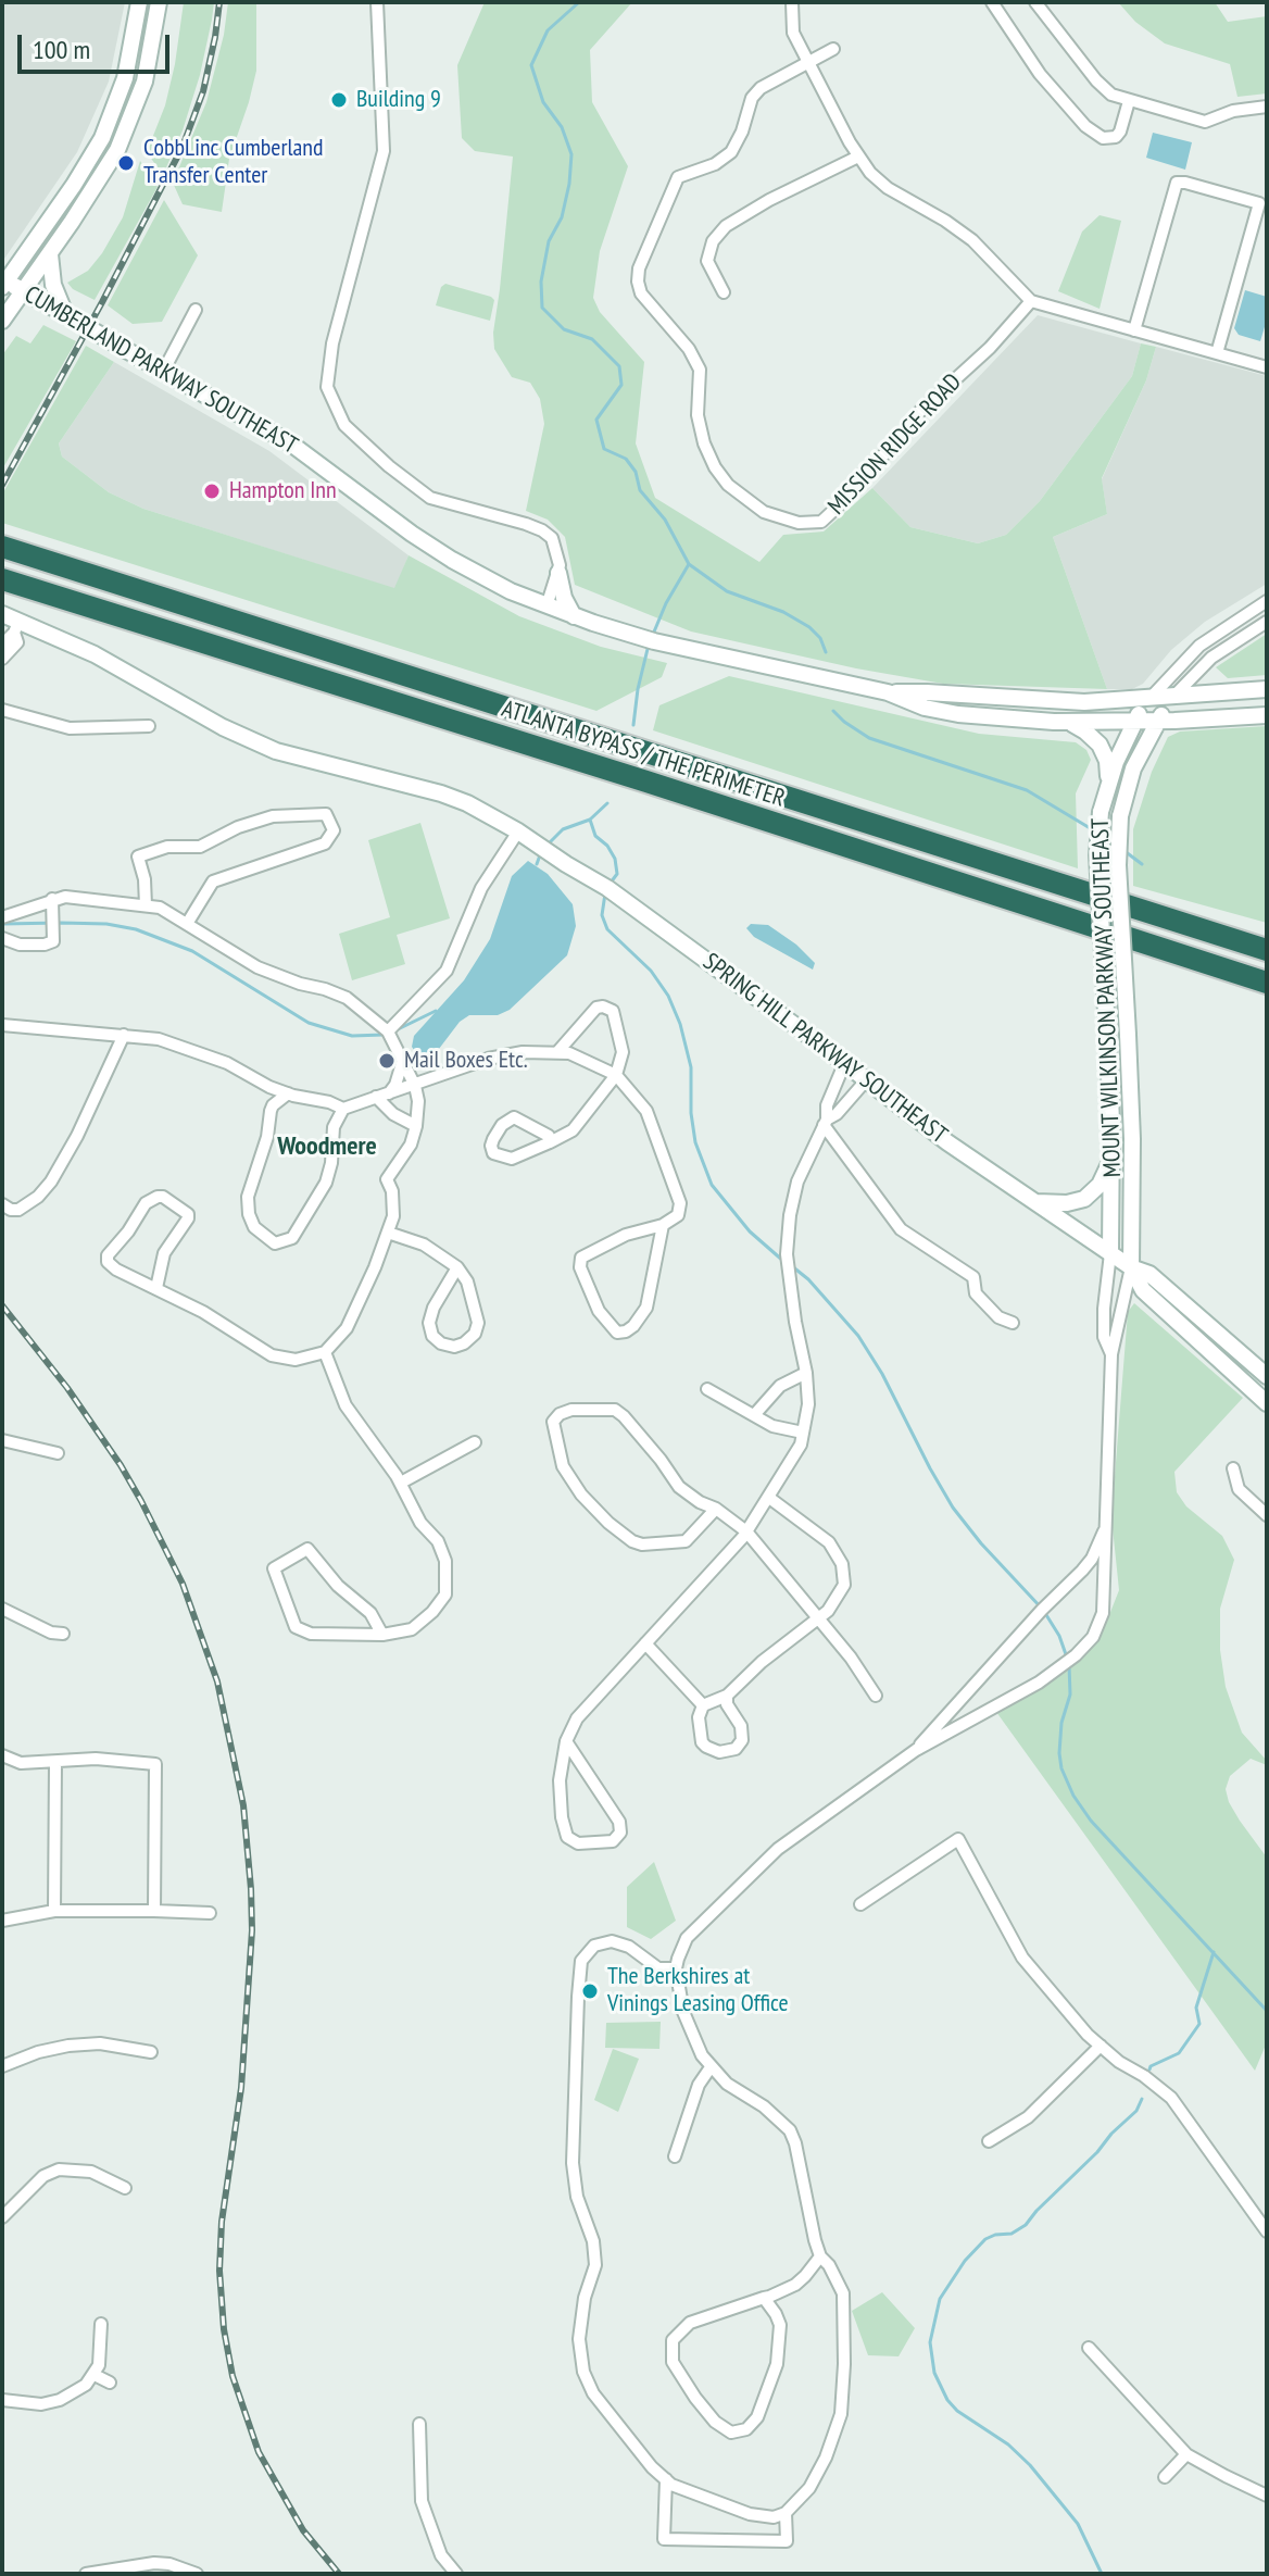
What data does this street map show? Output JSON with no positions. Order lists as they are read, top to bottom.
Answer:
{
  "streets": {
    "highway": ["ATLANTA BYPASS / THE PERIMETER"],
    "street": [
      "CUMBERLAND PARKWAY SOUTHEAST",
      "MISSION RIDGE ROAD",
      "MOUNT WILKINSON PARKWAY SOUTHEAST",
      "SPRING HILL PARKWAY SOUTHEAST"
    ]
  },
  "crossings": [
    ["CUMBERLAND PARKWAY SOUTHEAST", "MOUNT WILKINSON PARKWAY SOUTHEAST"],
    ["MOUNT WILKINSON PARKWAY SOUTHEAST", "SPRING HILL PARKWAY SOUTHEAST"]
  ],
  "districts": ["Woodmere"],
  "places": [
    "Building 9",
    "CobbLinc Cumberland Transfer Center",
    "Hampton Inn",
    "Mail Boxes Etc.",
    "The Berkshires at Vinings Leasing Office"
  ],
  "scale_bar": "100 m"
}
